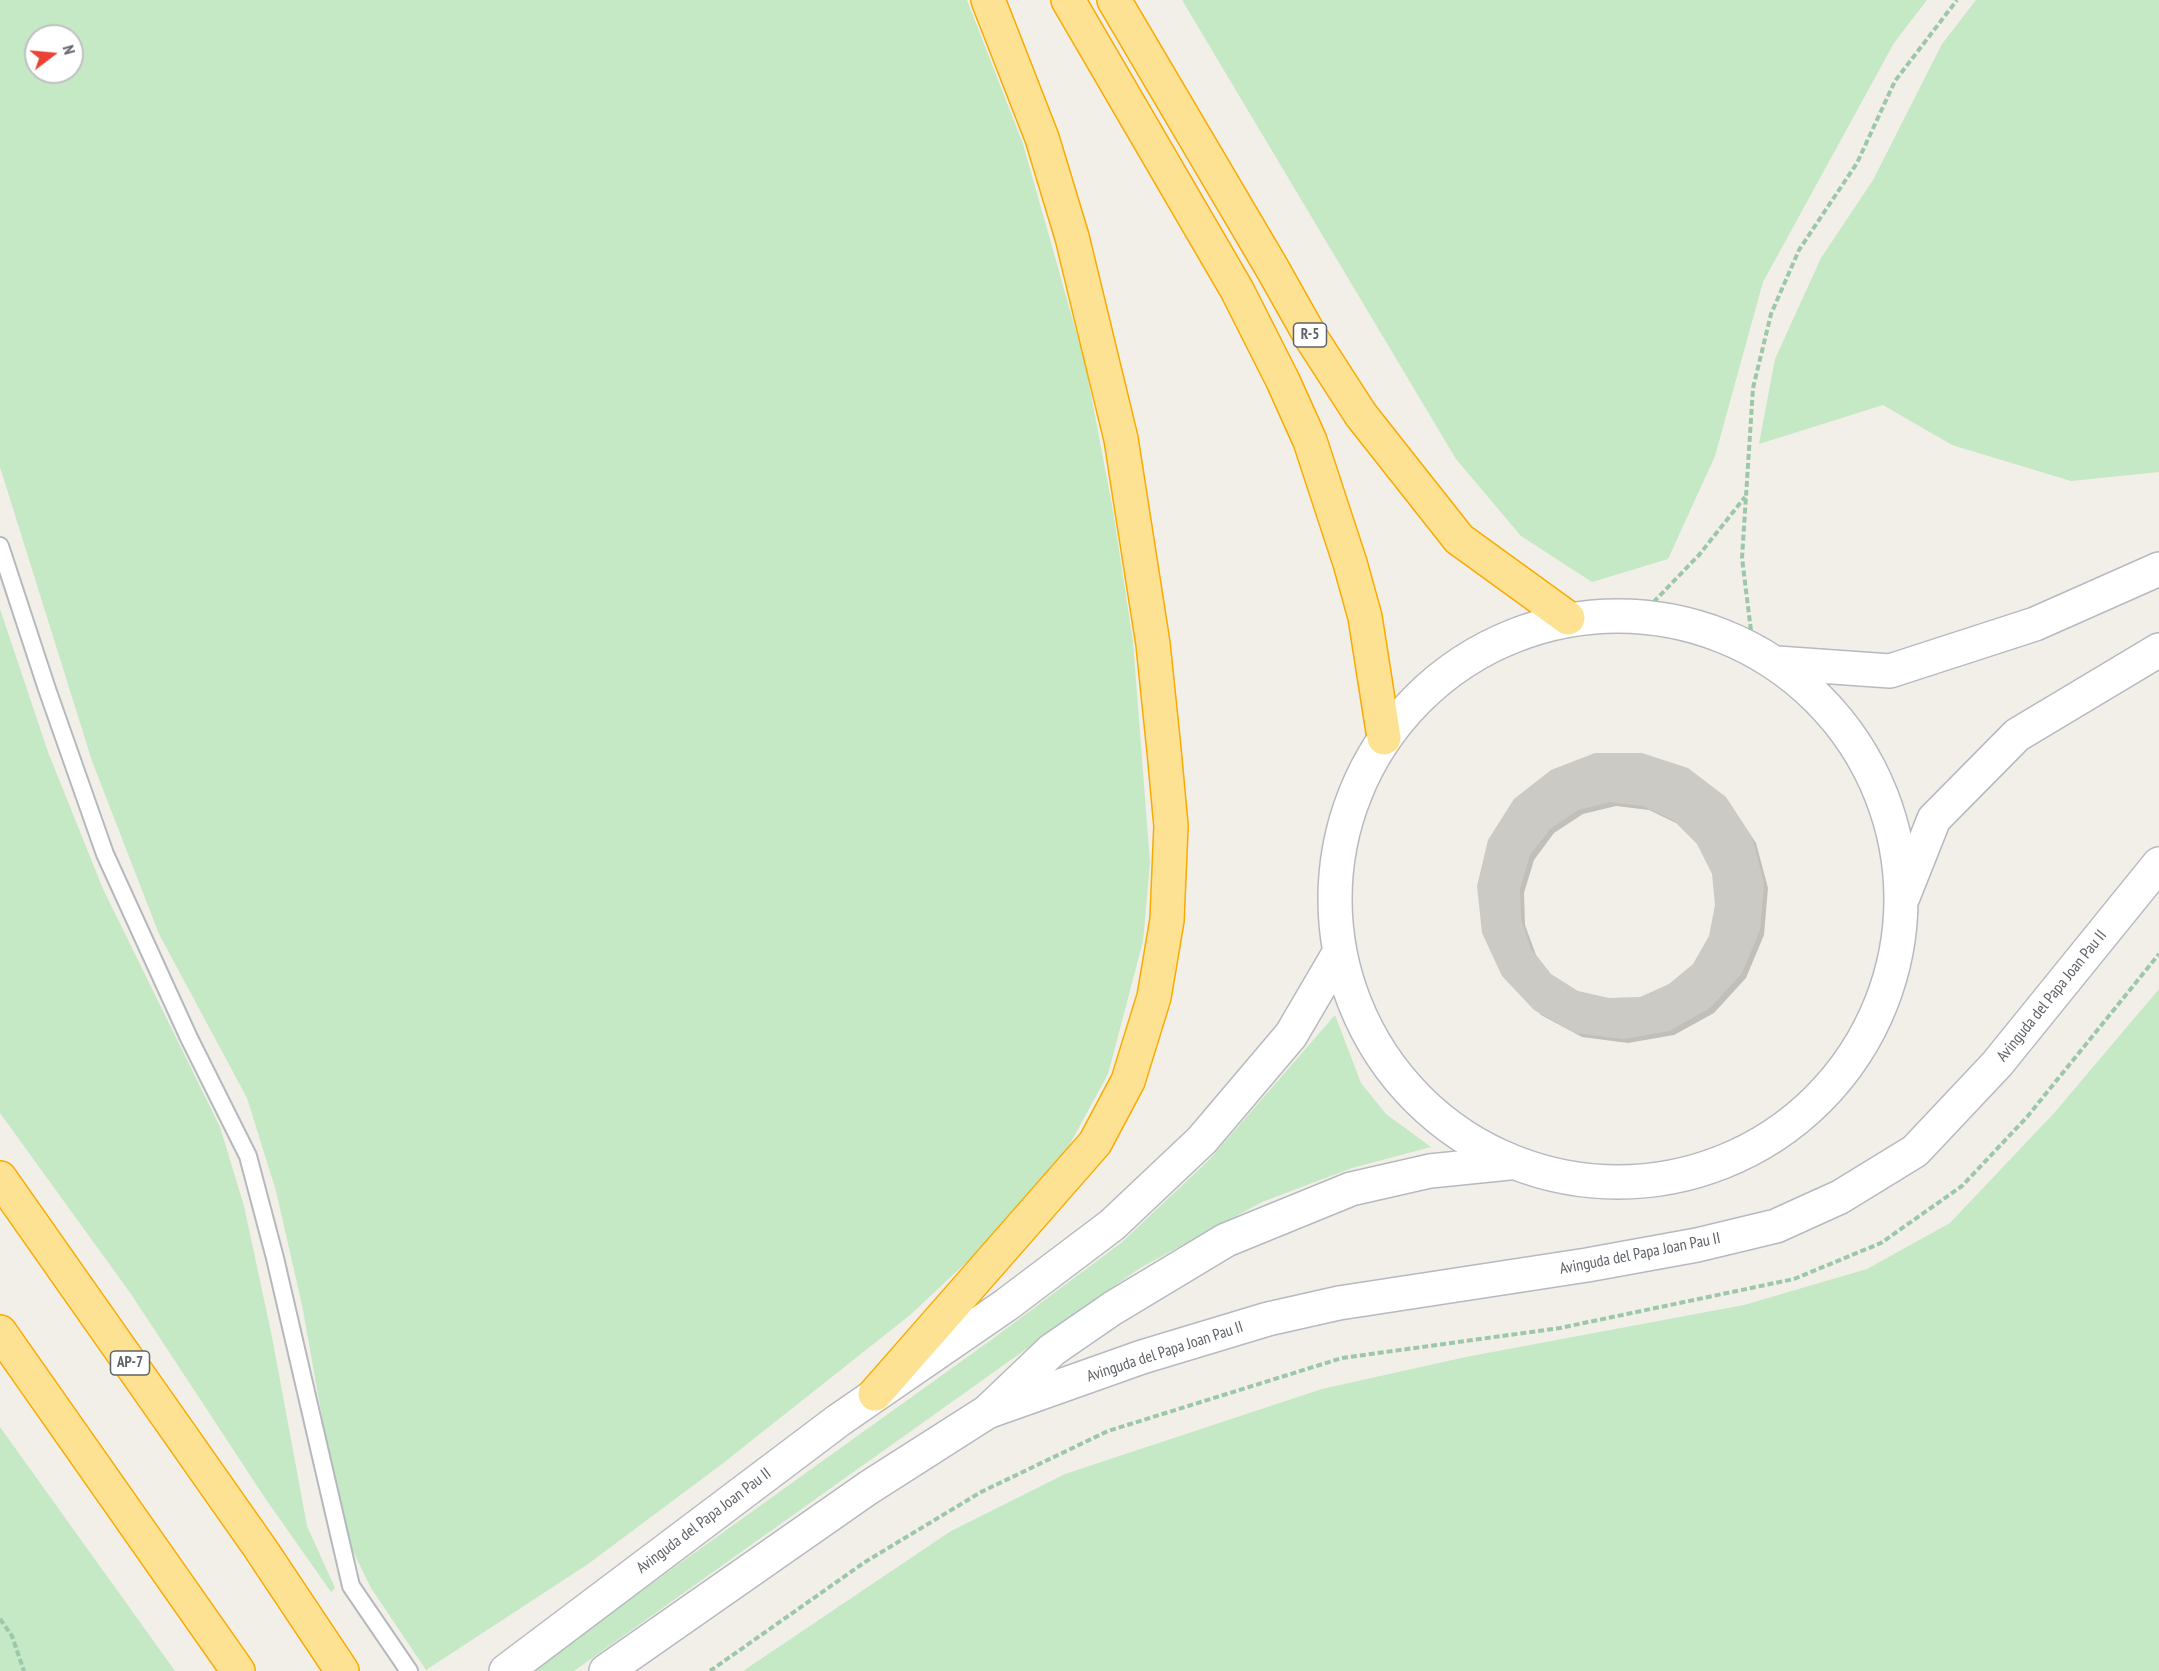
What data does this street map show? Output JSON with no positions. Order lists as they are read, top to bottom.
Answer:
{
  "streets": {
    "highway": ["R-5", "AP-7"],
    "main road": ["Avinguda del Papa Joan Pau II"]
  },
  "north": "right"
}
